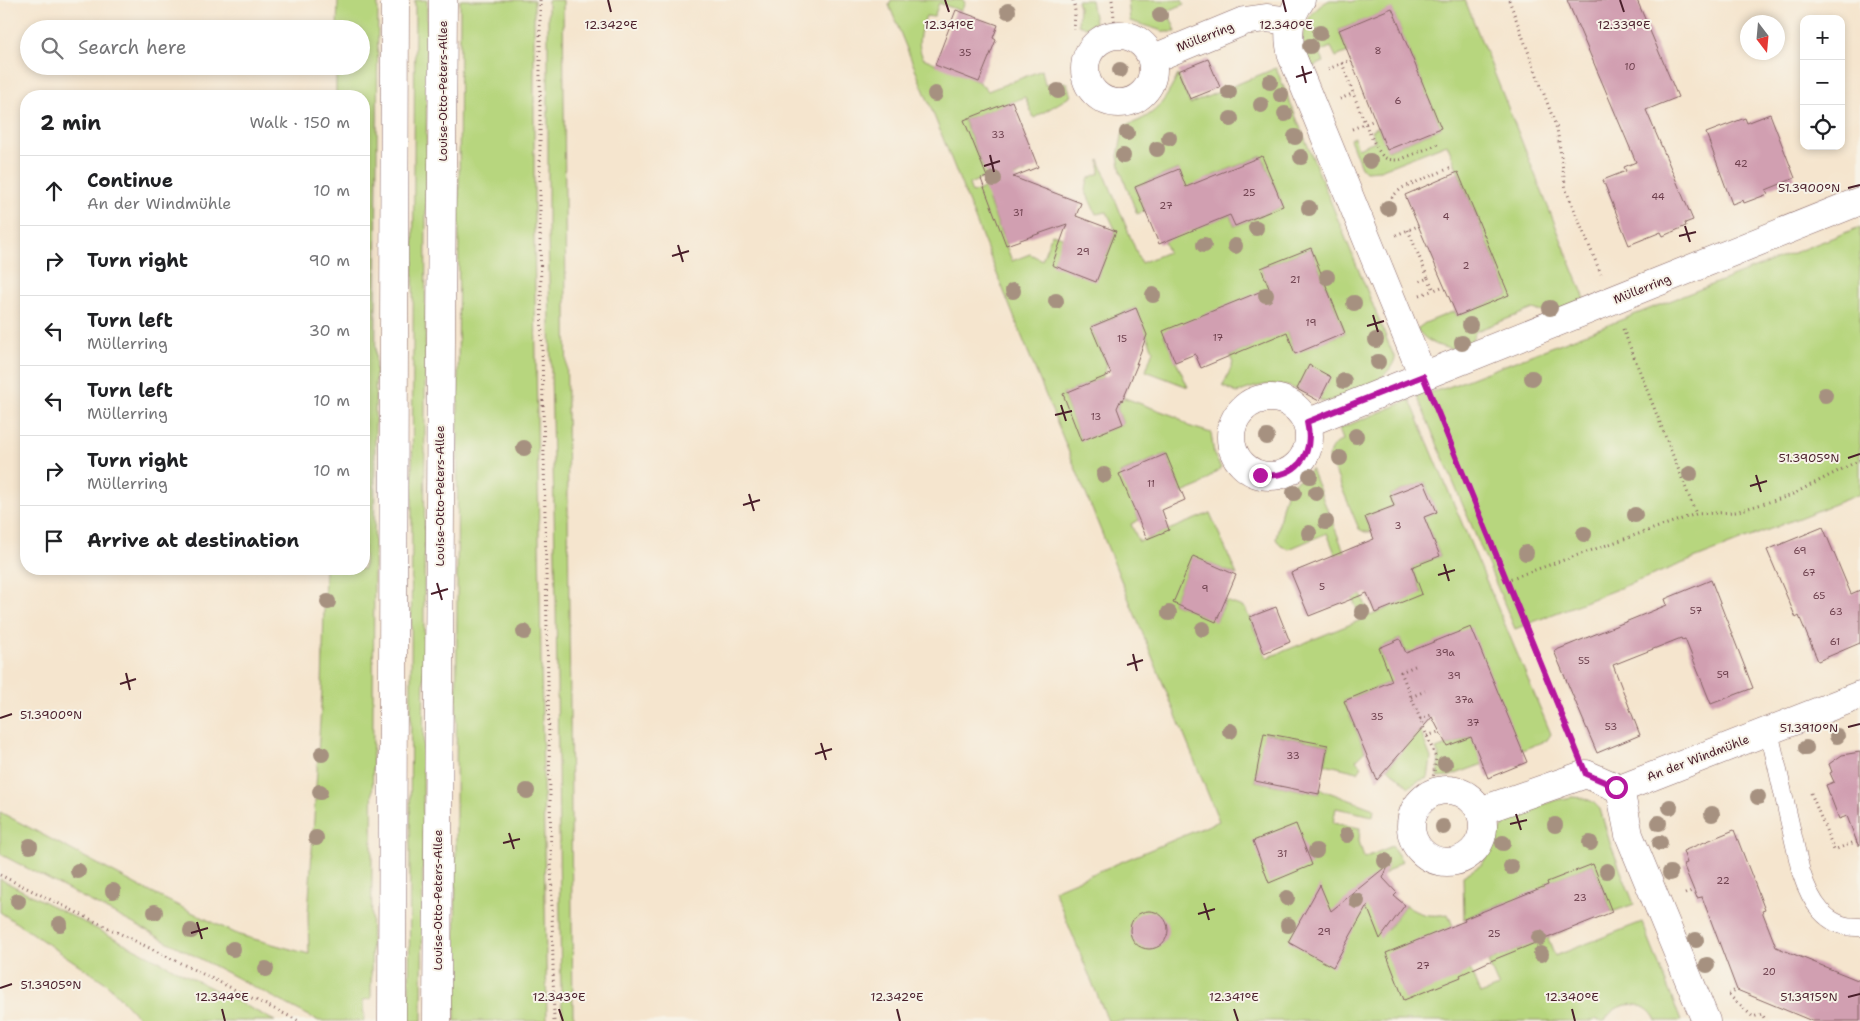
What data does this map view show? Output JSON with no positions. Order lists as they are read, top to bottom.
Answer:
{
  "streets": {
    "street": ["Müllerring", "Louise-Otto-Peters-Allee", "An der Windmühle"]
  },
  "house_numbers": [
    "8",
    "35",
    "10",
    "6",
    "33",
    "42",
    "25",
    "44",
    "27",
    "31",
    "4",
    "29",
    "2",
    "21",
    "19",
    "17",
    "15",
    "13",
    "11",
    "3",
    "69",
    "67",
    "5",
    "9",
    "65",
    "57",
    "63",
    "61",
    "39a",
    "55",
    "59",
    "39",
    "37a",
    "35",
    "37",
    "53",
    "33",
    "31",
    "22",
    "23",
    "29",
    "25",
    "27",
    "20"
  ],
  "north": "bottom",
  "page": {
    "map_buttons": ["+", "−"],
    "search": "Search here",
    "heading": ["2 min", "Walk · 150 m"],
    "list": [
      ["Continue", "An der Windmühle", "10 m"],
      ["Turn right", "90 m"],
      ["Turn left", "Müllerring", "30 m"],
      ["Turn left", "Müllerring", "10 m"],
      ["Turn right", "Müllerring", "10 m"],
      "Arrive at destination"
    ]
  },
  "coordinates": [
    "12.342°E",
    "12.341°E",
    "12.340°E",
    "12.339°E",
    "51.3900°N",
    "51.3905°N",
    "51.3910°N",
    "12.344°E",
    "12.343°E",
    "51.3915°N"
  ]
}
